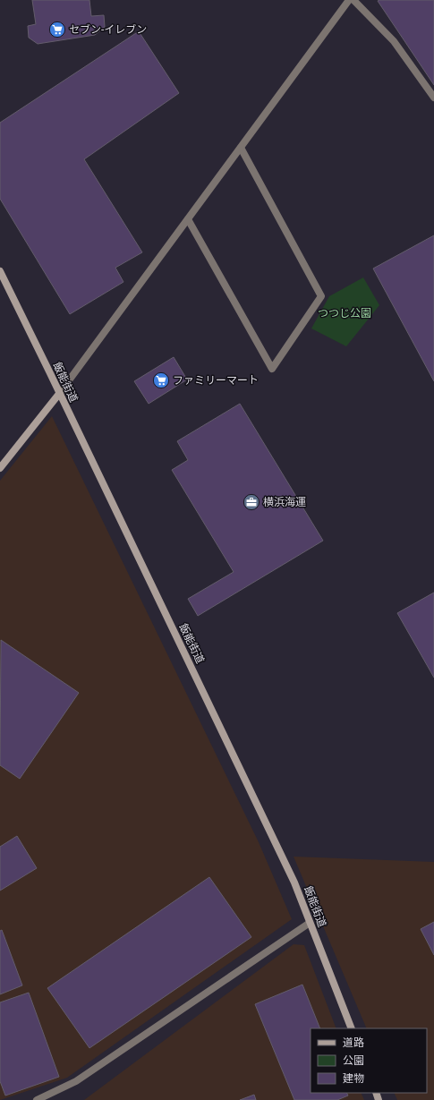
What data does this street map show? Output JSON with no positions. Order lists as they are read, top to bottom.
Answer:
{
  "streets": {
    "street": ["飯能街道"]
  },
  "parks": ["つつじ公園"],
  "places": {
    "supermarket": ["セブン-イレブン", "ファミリーマート"],
    "office": ["横浜海運"]
  },
  "legend": ["道路", "公園", "建物"]
}
